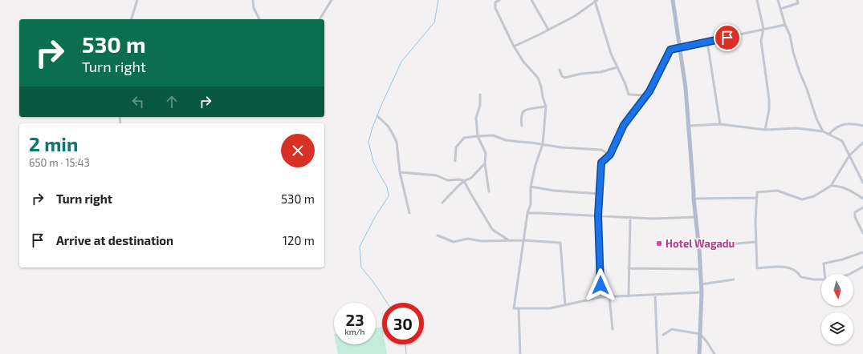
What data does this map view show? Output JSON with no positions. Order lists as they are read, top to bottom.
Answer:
{
  "places": ["Hotel Wagadu"],
  "north": "bottom",
  "page": {
    "turn": ["530 m", "Turn right"],
    "heading": ["2 min", "650 m · 15:43"],
    "list": [
      {
        "name": "Turn right",
        "value": "530 m"
      },
      {
        "name": "Arrive at destination",
        "value": "120 m"
      }
    ],
    "speed": "23 km/h",
    "limit": "30"
  }
}
